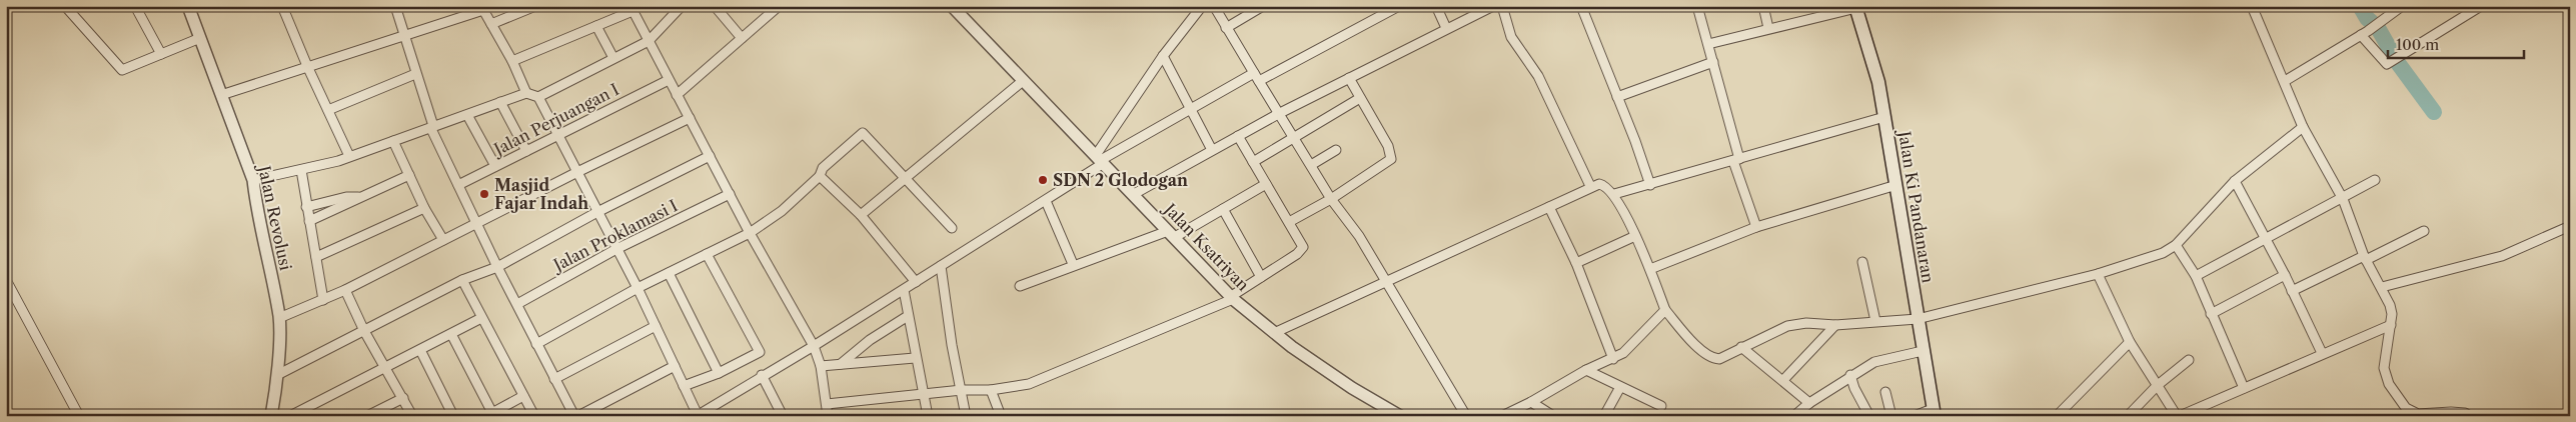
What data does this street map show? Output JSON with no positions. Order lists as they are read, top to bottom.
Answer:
{
  "streets": {
    "main road": ["Jalan Ki Pandanaran"],
    "street": [
      "Jalan Perjuangan I",
      "Jalan Revolusi",
      "Jalan Proklamasi I",
      "Jalan Ksatriyan"
    ]
  },
  "places": ["SDN 2 Glodogan", "Masjid Fajar Indah"],
  "scale_bar": "100 m"
}
